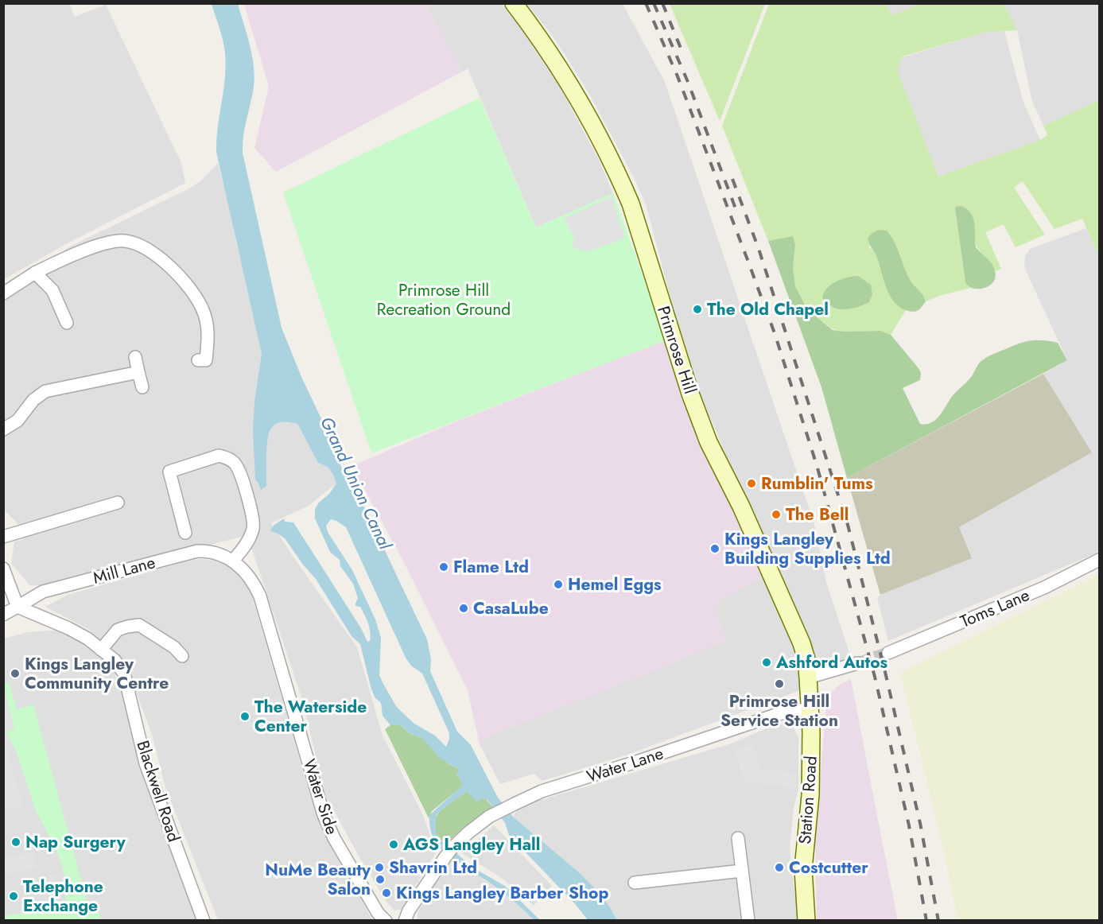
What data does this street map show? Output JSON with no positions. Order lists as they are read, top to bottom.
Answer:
{
  "streets": {
    "street": [
      "Primrose Hill",
      "Mill Lane",
      "Toms Lane",
      "Water Lane",
      "Blackwell Road",
      "Water Side",
      "Station Road"
    ]
  },
  "crossings": [
    ["Primrose Hill", "Water Lane"],
    ["Primrose Hill", "Station Road"],
    ["Mill Lane", "Blackwell Road"],
    ["Mill Lane", "Water Side"],
    ["Water Lane", "Station Road"]
  ],
  "water": ["Grand Union Canal"],
  "parks": ["Primrose Hill Recreation Ground"],
  "places": [
    "The Old Chapel",
    "Rumblin' Tums",
    "The Bell",
    "Kings Langley Building Supplies Ltd",
    "Flame Ltd",
    "Hemel Eggs",
    "CasaLube",
    "Ashford Autos",
    "Kings Langley Community Centre",
    "Primrose Hill Service Station",
    "The Waterside Center",
    "Nap Surgery",
    "AGS Langley Hall",
    "Shavrin Ltd",
    "Costcutter",
    "NuMe Beauty Salon",
    "Kings Langley Barber Shop",
    "Telephone Exchange"
  ]
}
